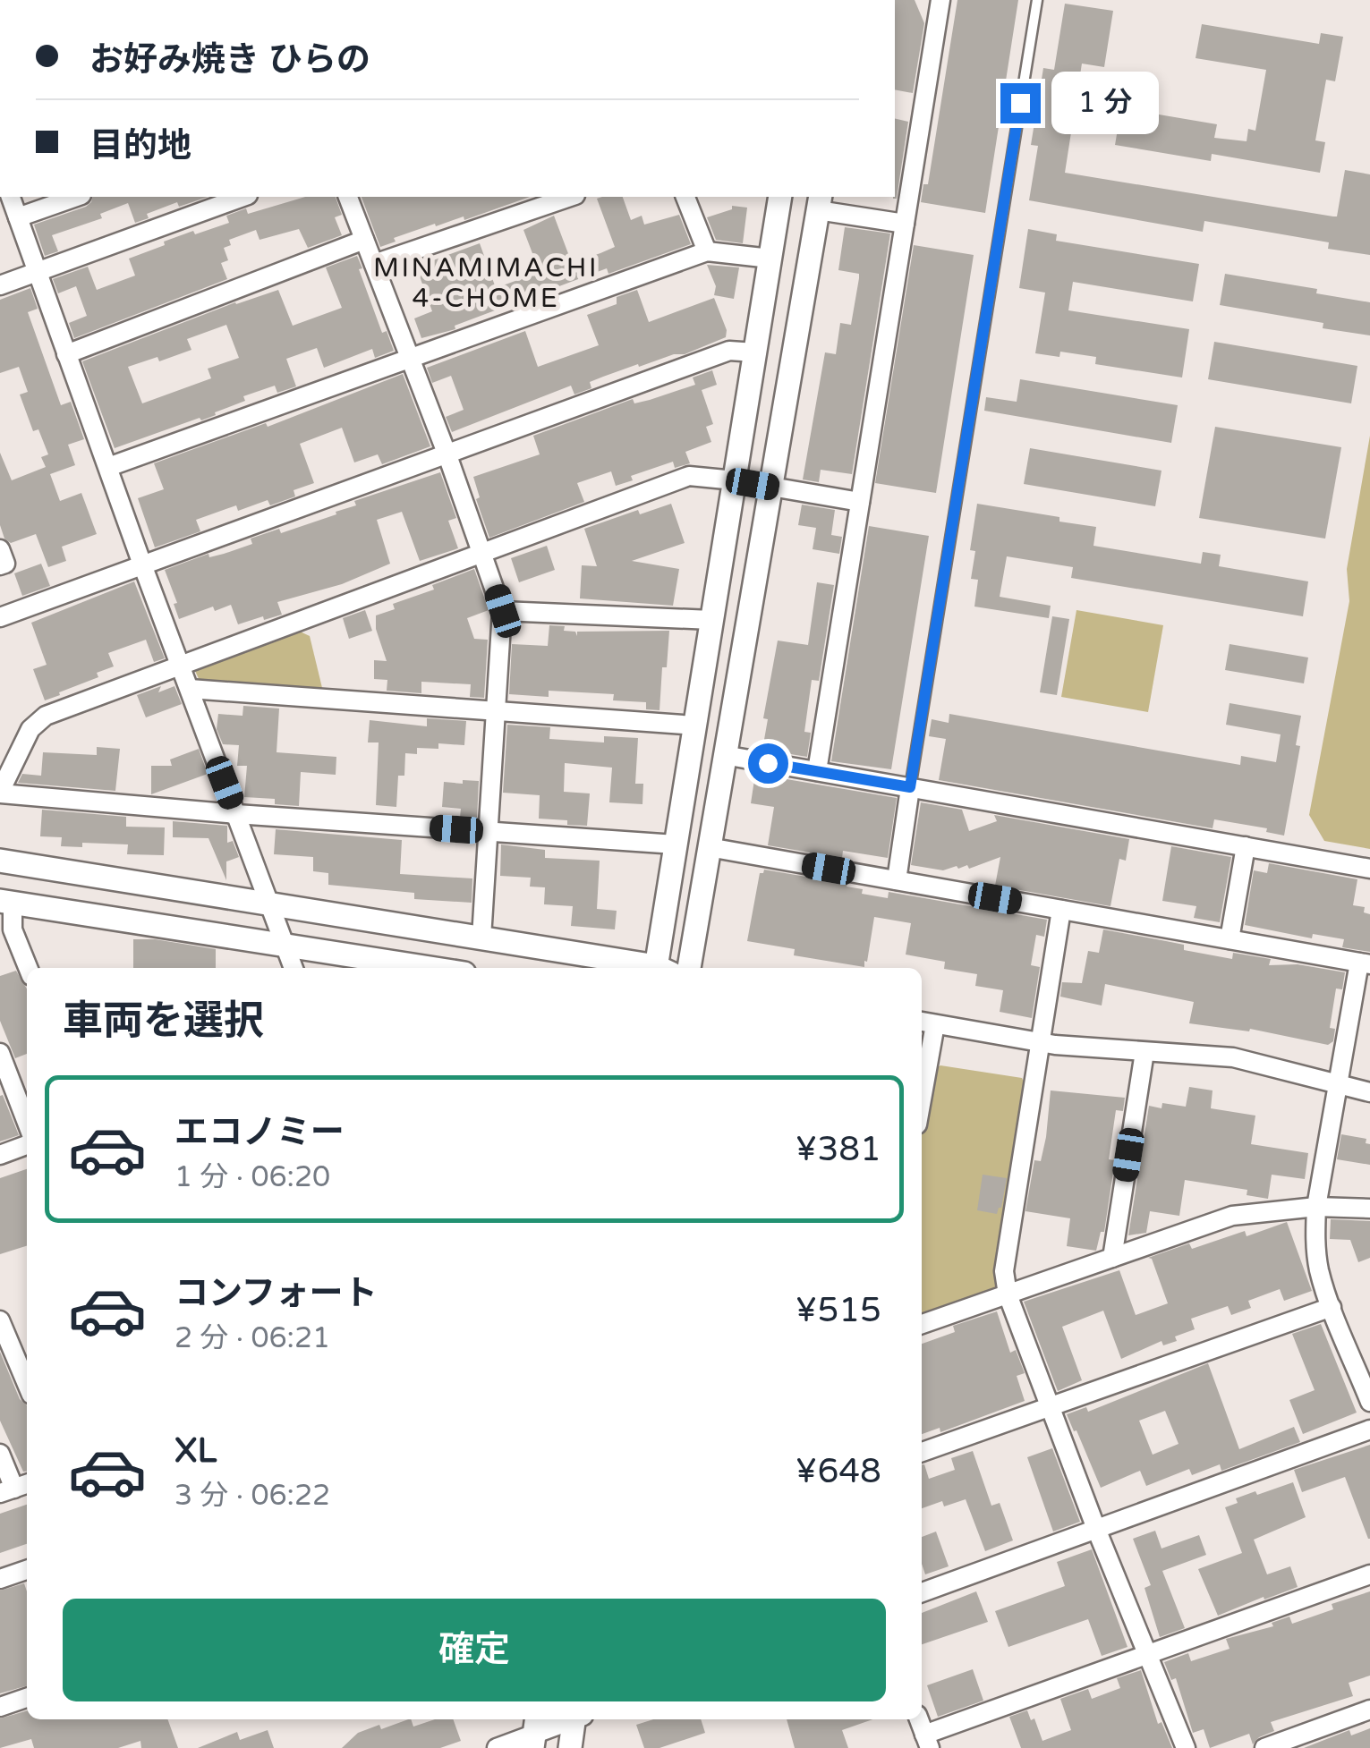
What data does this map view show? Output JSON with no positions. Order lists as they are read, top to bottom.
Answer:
{
  "districts": ["MINAMIMACHI 4-CHOME"],
  "page": {
    "banner": ["お好み焼き ひらの", "目的地"],
    "bubble": "1 分",
    "heading": "車両を選択",
    "list": [
      {
        "name": "エコノミー",
        "note": "1 分 · 06:20",
        "value": "¥381"
      },
      {
        "name": "コンフォート",
        "note": "2 分 · 06:21",
        "value": "¥515"
      },
      {
        "name": "XL",
        "note": "3 分 · 06:22",
        "value": "¥648"
      }
    ],
    "buttons": "確定"
  }
}
